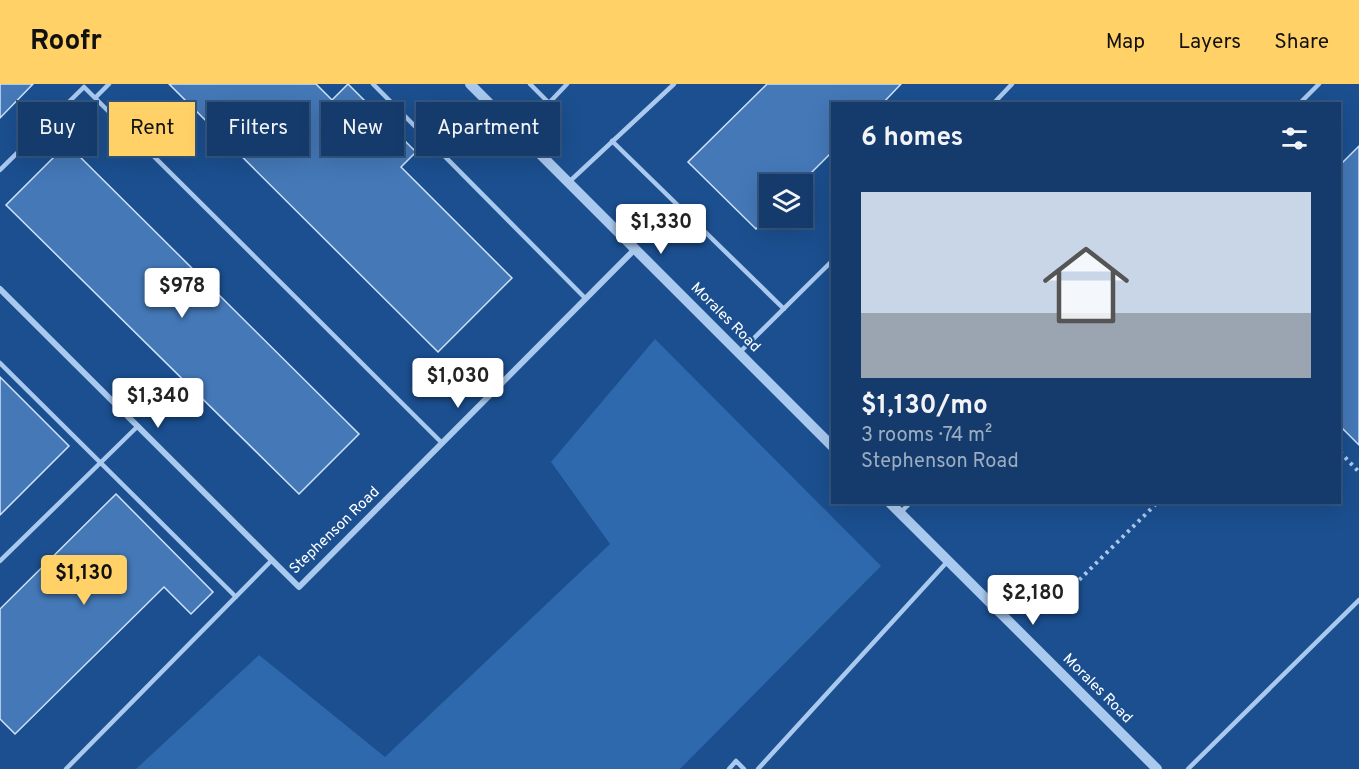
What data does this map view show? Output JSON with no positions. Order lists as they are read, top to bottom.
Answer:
{
  "streets": {
    "street": ["Morales Road", "Stephenson Road"]
  },
  "crossings": [
    ["Morales Road", "Stephenson Road"]
  ],
  "page": {
    "header": "Roofr",
    "nav": ["Map", "Layers", "Share"],
    "chip": [
      "Buy",
      "Rent",
      "Filters",
      "New",
      "Apartment"
    ],
    "heading": "6 homes",
    "list": [
      {
        "name": "$1,130/mo",
        "note": "3 rooms · 74 m² · Stephenson Road"
      }
    ],
    "price": [
      "$1,330",
      "$978",
      "$1,030",
      "$1,340",
      "$1,130",
      "$2,180"
    ]
  }
}
